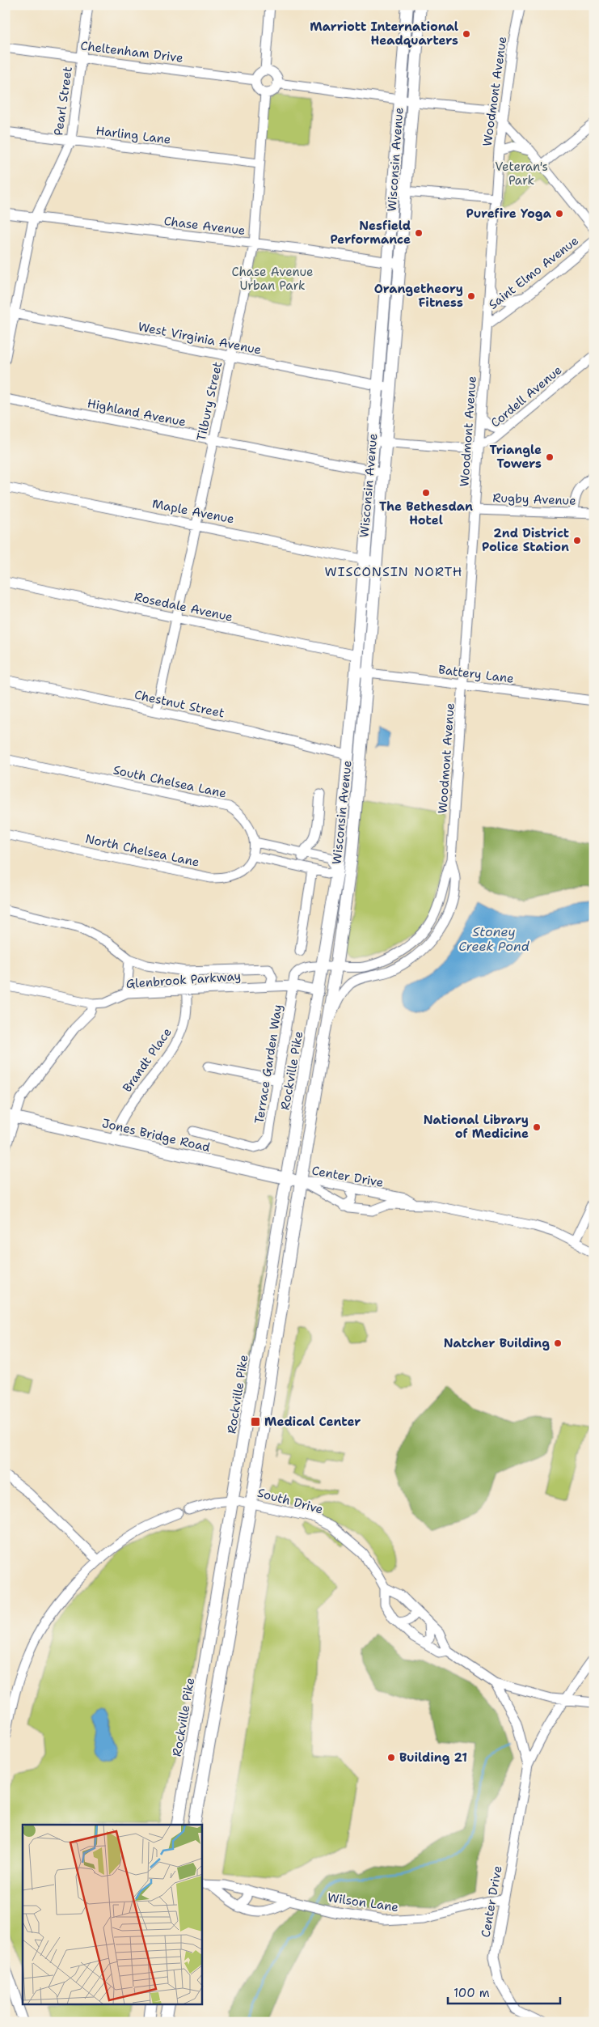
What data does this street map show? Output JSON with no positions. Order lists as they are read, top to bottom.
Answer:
{
  "streets": {
    "main road": ["Wisconsin Avenue", "Rockville Pike", "Jones Bridge Road"],
    "street": [
      "Cheltenham Drive",
      "Woodmont Avenue",
      "Pearl Street",
      "Harling Lane",
      "Chase Avenue",
      "Saint Elmo Avenue",
      "West Virginia Avenue",
      "Cordell Avenue",
      "Tilbury Street",
      "Highland Avenue",
      "Rugby Avenue",
      "Maple Avenue",
      "Rosedale Avenue",
      "Battery Lane",
      "Chestnut Street",
      "South Chelsea Lane",
      "North Chelsea Lane",
      "Glenbrook Parkway",
      "Brandt Place",
      "Terrace Garden Way",
      "Center Drive",
      "South Drive",
      "Wilson Lane"
    ]
  },
  "crossings": [
    ["Cheltenham Drive", "Pearl Street"],
    ["Cheltenham Drive", "Tilbury Street"],
    ["Woodmont Avenue", "Wisconsin Avenue"],
    ["Woodmont Avenue", "Saint Elmo Avenue"],
    ["Woodmont Avenue", "Cordell Avenue"],
    ["Woodmont Avenue", "Rugby Avenue"],
    ["Woodmont Avenue", "Battery Lane"],
    ["Woodmont Avenue", "Terrace Garden Way"],
    ["Woodmont Avenue", "Rockville Pike"],
    ["Pearl Street", "Harling Lane"],
    ["Pearl Street", "Chase Avenue"],
    ["Pearl Street", "West Virginia Avenue"],
    ["Harling Lane", "Tilbury Street"],
    ["Wisconsin Avenue", "Chase Avenue"],
    ["Wisconsin Avenue", "West Virginia Avenue"],
    ["Wisconsin Avenue", "Cordell Avenue"],
    ["Wisconsin Avenue", "Highland Avenue"],
    ["Wisconsin Avenue", "Maple Avenue"],
    ["Wisconsin Avenue", "Rosedale Avenue"],
    ["Wisconsin Avenue", "Battery Lane"],
    ["Wisconsin Avenue", "Chestnut Street"],
    ["Wisconsin Avenue", "Terrace Garden Way"],
    ["Wisconsin Avenue", "Rockville Pike"],
    ["Chase Avenue", "Tilbury Street"],
    ["West Virginia Avenue", "Tilbury Street"],
    ["Tilbury Street", "Highland Avenue"],
    ["Tilbury Street", "Maple Avenue"],
    ["Tilbury Street", "Rosedale Avenue"],
    ["Tilbury Street", "Chestnut Street"],
    ["Glenbrook Parkway", "Brandt Place"],
    ["Glenbrook Parkway", "Terrace Garden Way"],
    ["Glenbrook Parkway", "Rockville Pike"],
    ["Brandt Place", "Jones Bridge Road"],
    ["Terrace Garden Way", "Rockville Pike"],
    ["Rockville Pike", "Jones Bridge Road"],
    ["Rockville Pike", "South Drive"],
    ["Jones Bridge Road", "Center Drive"],
    ["Center Drive", "South Drive"],
    ["Center Drive", "Wilson Lane"]
  ],
  "districts": ["WISCONSIN NORTH"],
  "water": ["Stoney Creek Pond"],
  "parks": ["Veteran's Park", "Chase Avenue Urban Park"],
  "places": {
    "other": [
      "Marriott International Headquarters",
      "Purefire Yoga",
      "Nesfield Performance",
      "Orangetheory Fitness",
      "Triangle Towers",
      "The Bethesdan Hotel",
      "2nd District Police Station",
      "National Library of Medicine",
      "Natcher Building",
      "Building 21"
    ],
    "transit": ["Medical Center"]
  },
  "scale_bar": "100 m"
}
